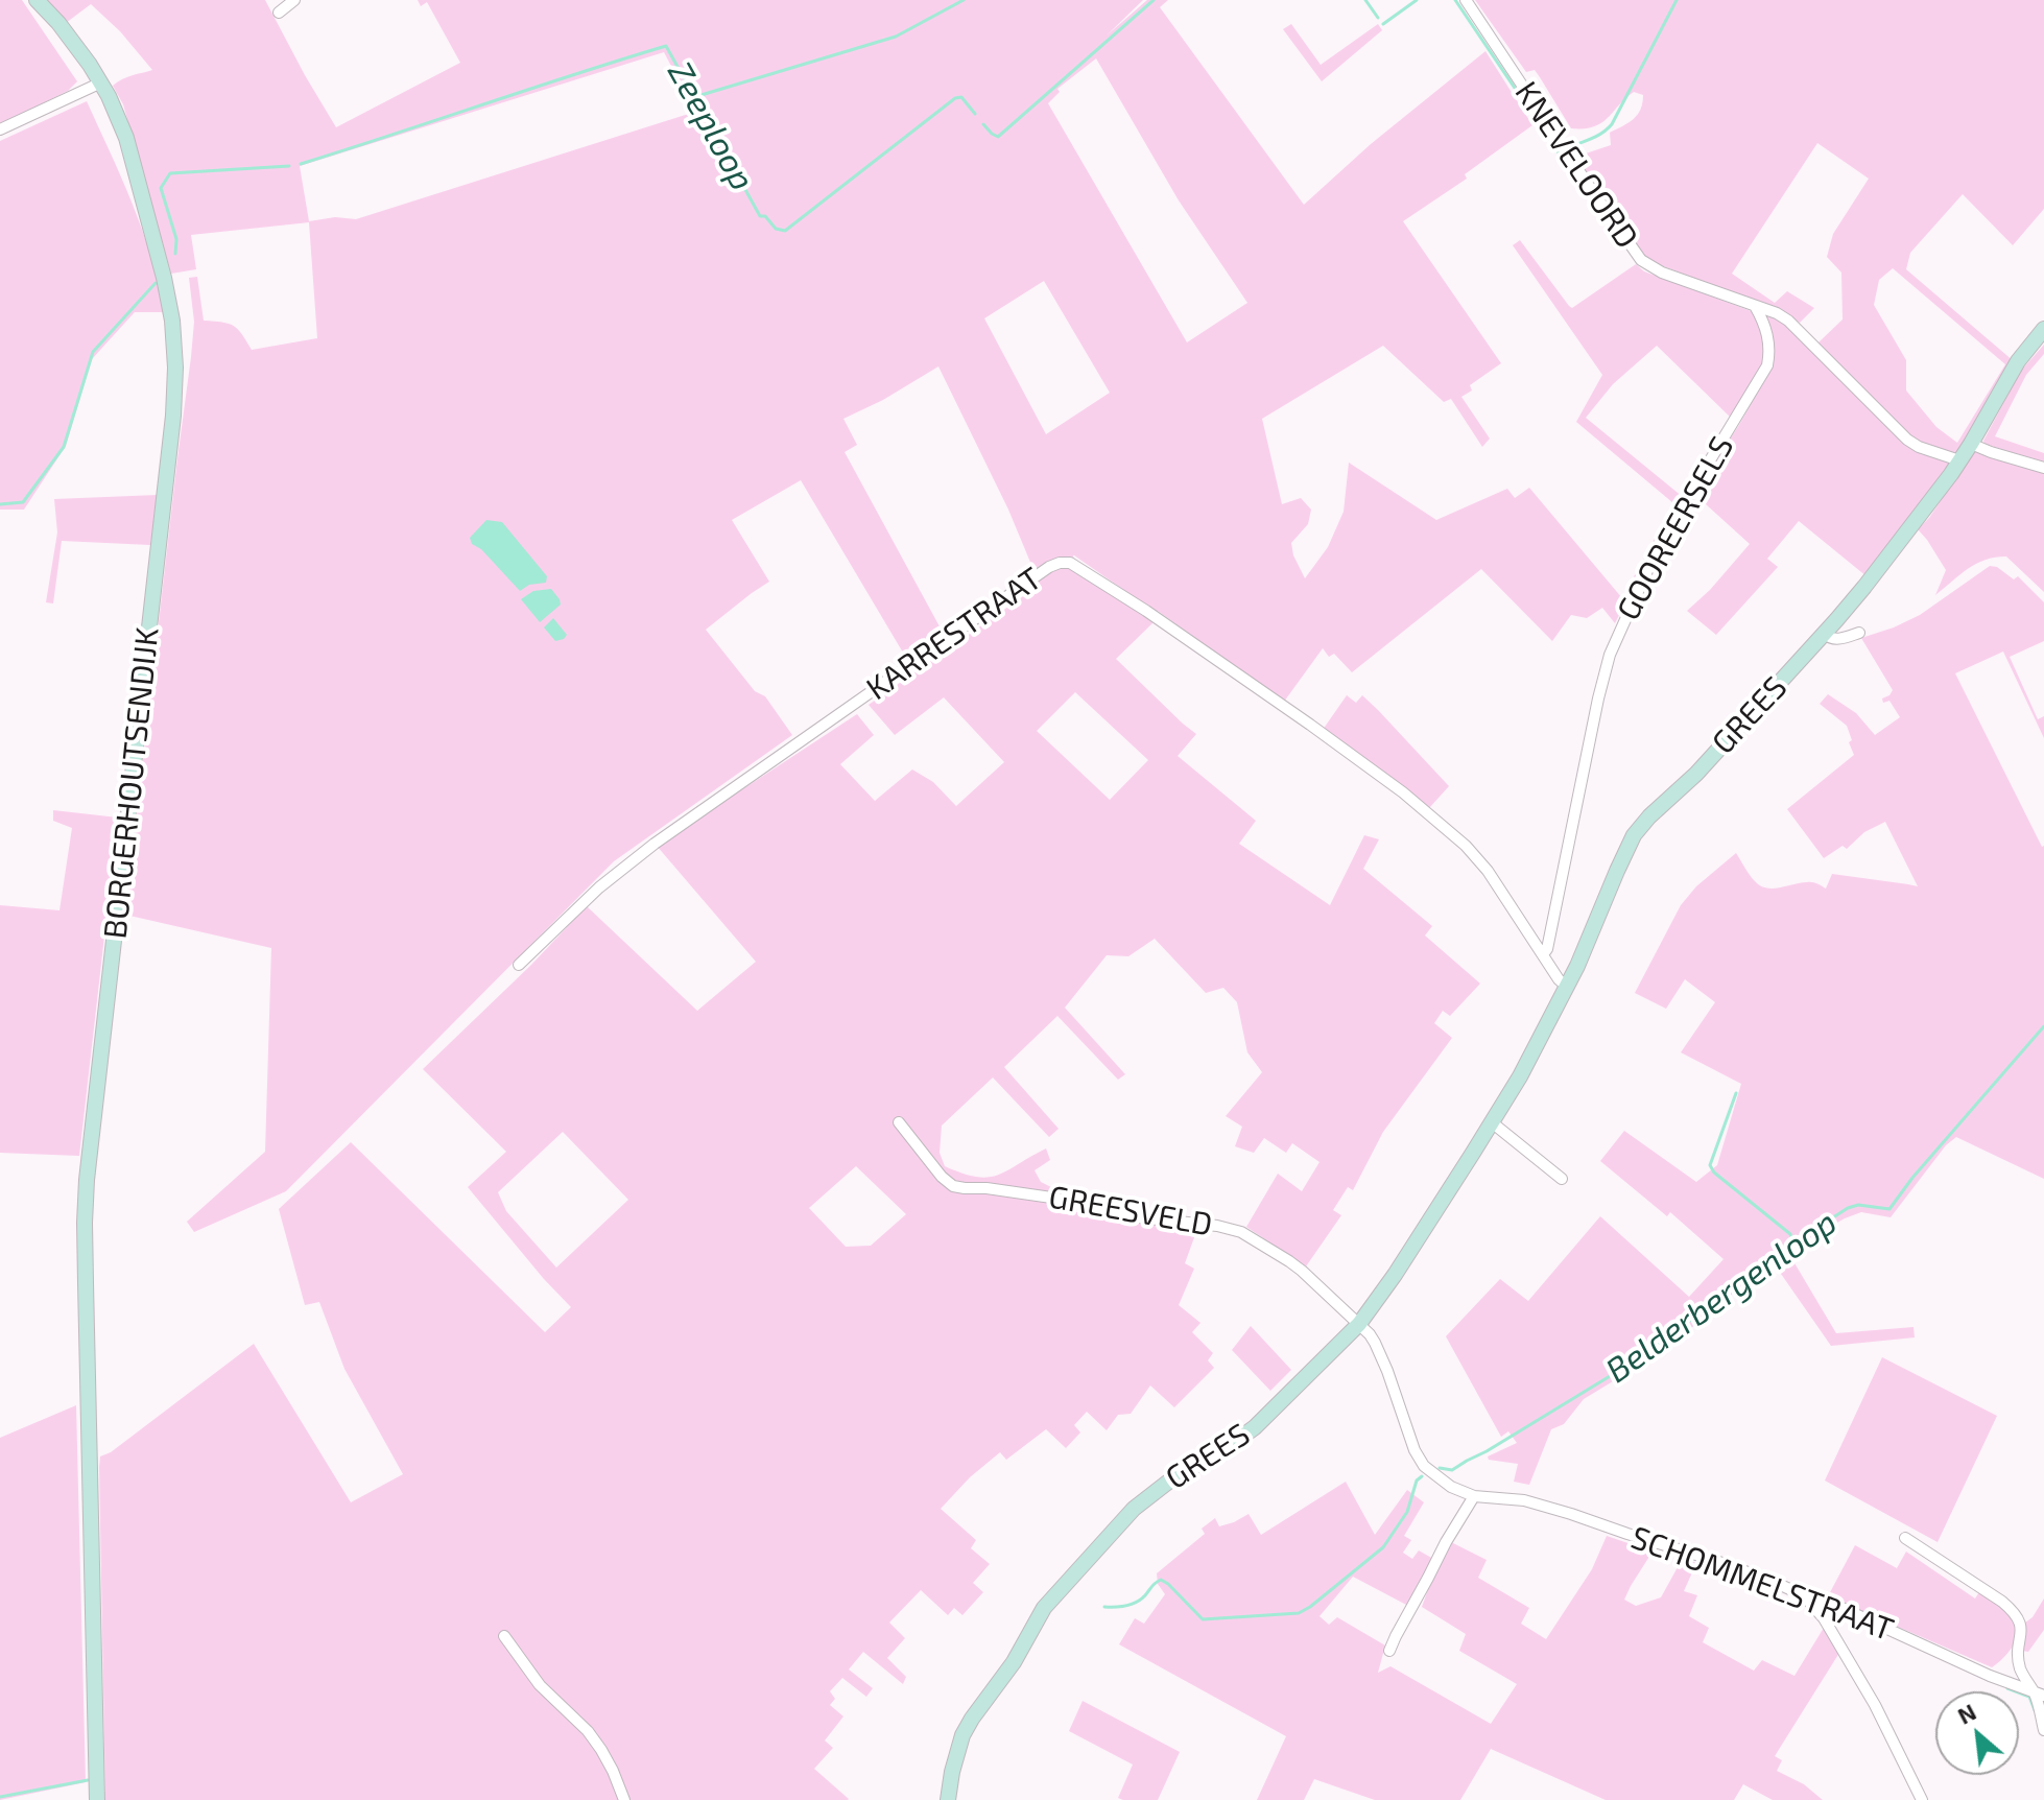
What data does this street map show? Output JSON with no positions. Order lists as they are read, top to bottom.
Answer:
{
  "streets": {
    "street": [
      "KNEVELOORD",
      "GOOREERSELS",
      "KARRESTRAAT",
      "GREES",
      "BORGERHOUTSENDIJK",
      "GREESVELD",
      "SCHOMMELSTRAAT"
    ]
  },
  "crossings": [
    ["KNEVELOORD", "GOOREERSELS"],
    ["KNEVELOORD", "GREES"],
    ["GOOREERSELS", "KARRESTRAAT"],
    ["KARRESTRAAT", "GREES"],
    ["GREES", "GREESVELD"],
    ["GREES", "SCHOMMELSTRAAT"],
    ["GREESVELD", "SCHOMMELSTRAAT"]
  ],
  "water": ["Zeeploop", "Belderbergenloop"],
  "north": "top left"
}
